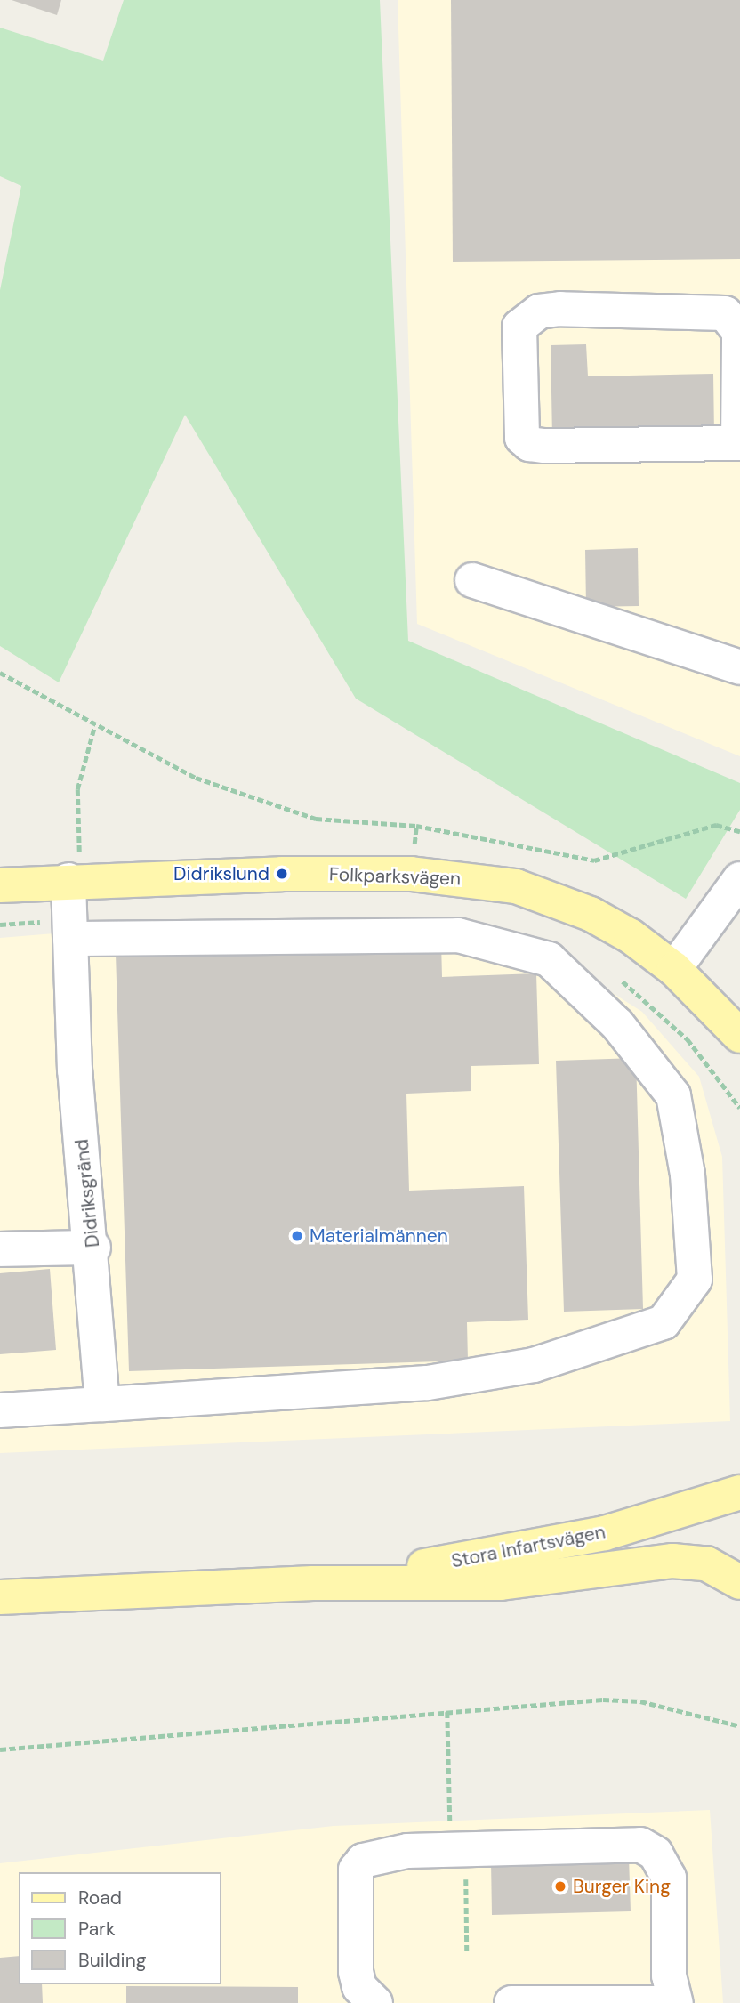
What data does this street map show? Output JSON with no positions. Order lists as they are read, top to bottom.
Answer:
{
  "streets": {
    "main road": ["Folkparksvägen", "Stora Infartsvägen"],
    "street": ["Didriksgränd"]
  },
  "crossings": [
    ["Folkparksvägen", "Didriksgränd"]
  ],
  "places": ["Didrikslund", "Materialmännen", "Burger King"],
  "legend": ["Road", "Park", "Building"]
}
